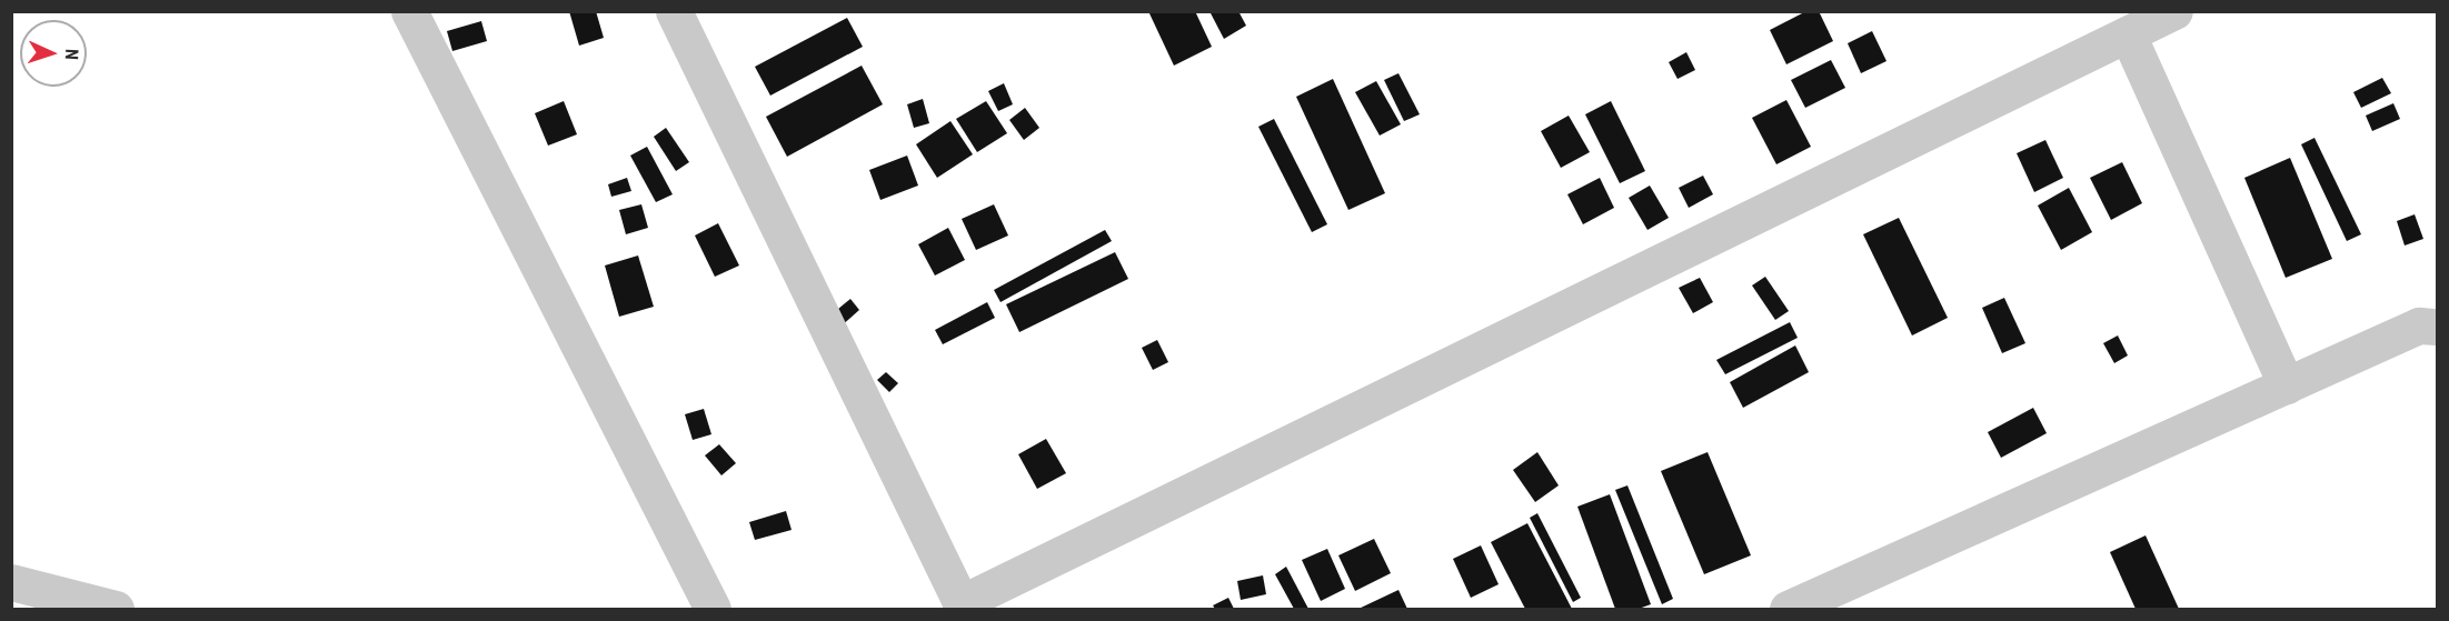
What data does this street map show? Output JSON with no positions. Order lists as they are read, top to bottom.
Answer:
{
  "north": "right"
}
